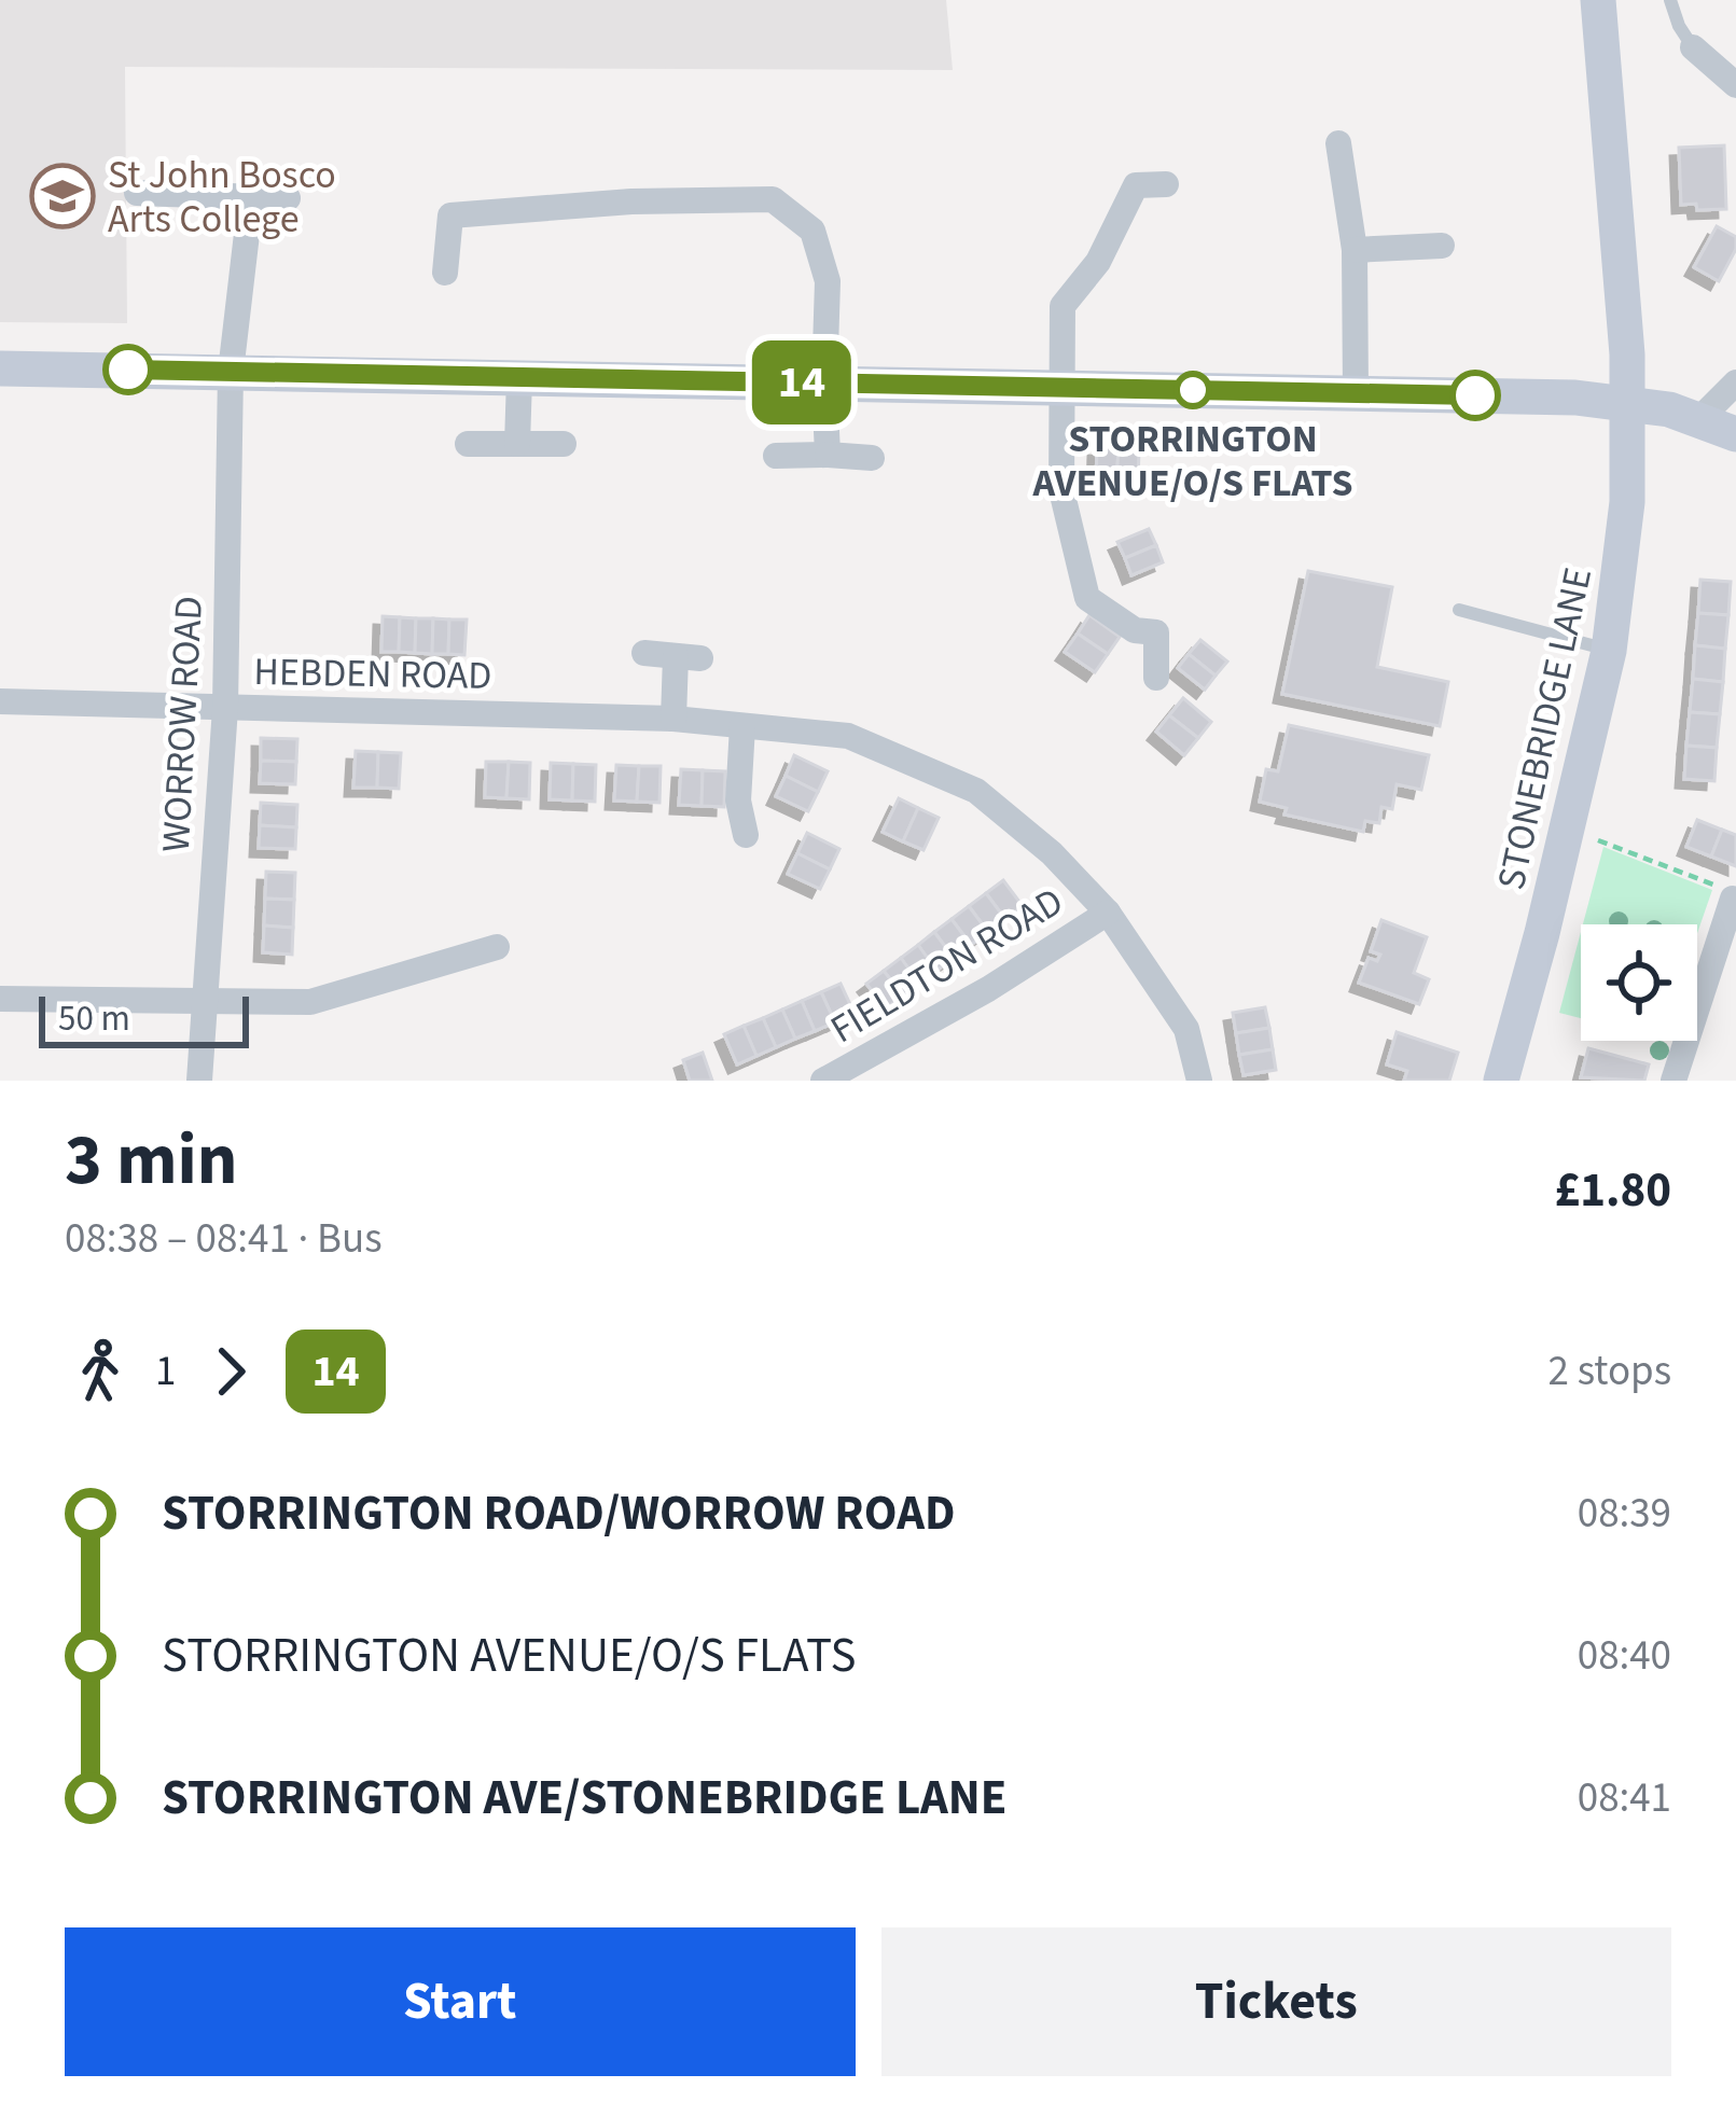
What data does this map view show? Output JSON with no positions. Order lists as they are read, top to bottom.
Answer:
{
  "streets": {
    "street": [
      "HEBDEN ROAD",
      "WORROW ROAD",
      "STONEBRIDGE LANE",
      "FIELDTON ROAD"
    ]
  },
  "crossings": [
    ["HEBDEN ROAD", "WORROW ROAD"],
    ["HEBDEN ROAD", "FIELDTON ROAD"]
  ],
  "places": {
    "school or university": ["St John Bosco Arts College"],
    "other": ["STORRINGTON AVENUE/O/S FLATS"]
  },
  "lines": ["bus line 14"],
  "scale_bar": "50 m",
  "page": {
    "on_map": "14",
    "scale": "50 m",
    "heading": ["3 min", "08:38 – 08:41 · Bus", "£1.80"],
    "legs": ["1", "14", "2 stops"],
    "list": [
      {
        "name": "STORRINGTON ROAD/WORROW ROAD",
        "value": "08:39"
      },
      {
        "name": "STORRINGTON AVENUE/O/S FLATS",
        "value": "08:40"
      },
      {
        "name": "STORRINGTON AVE/STONEBRIDGE LANE",
        "value": "08:41"
      }
    ],
    "buttons": ["Start", "Tickets"]
  }
}
